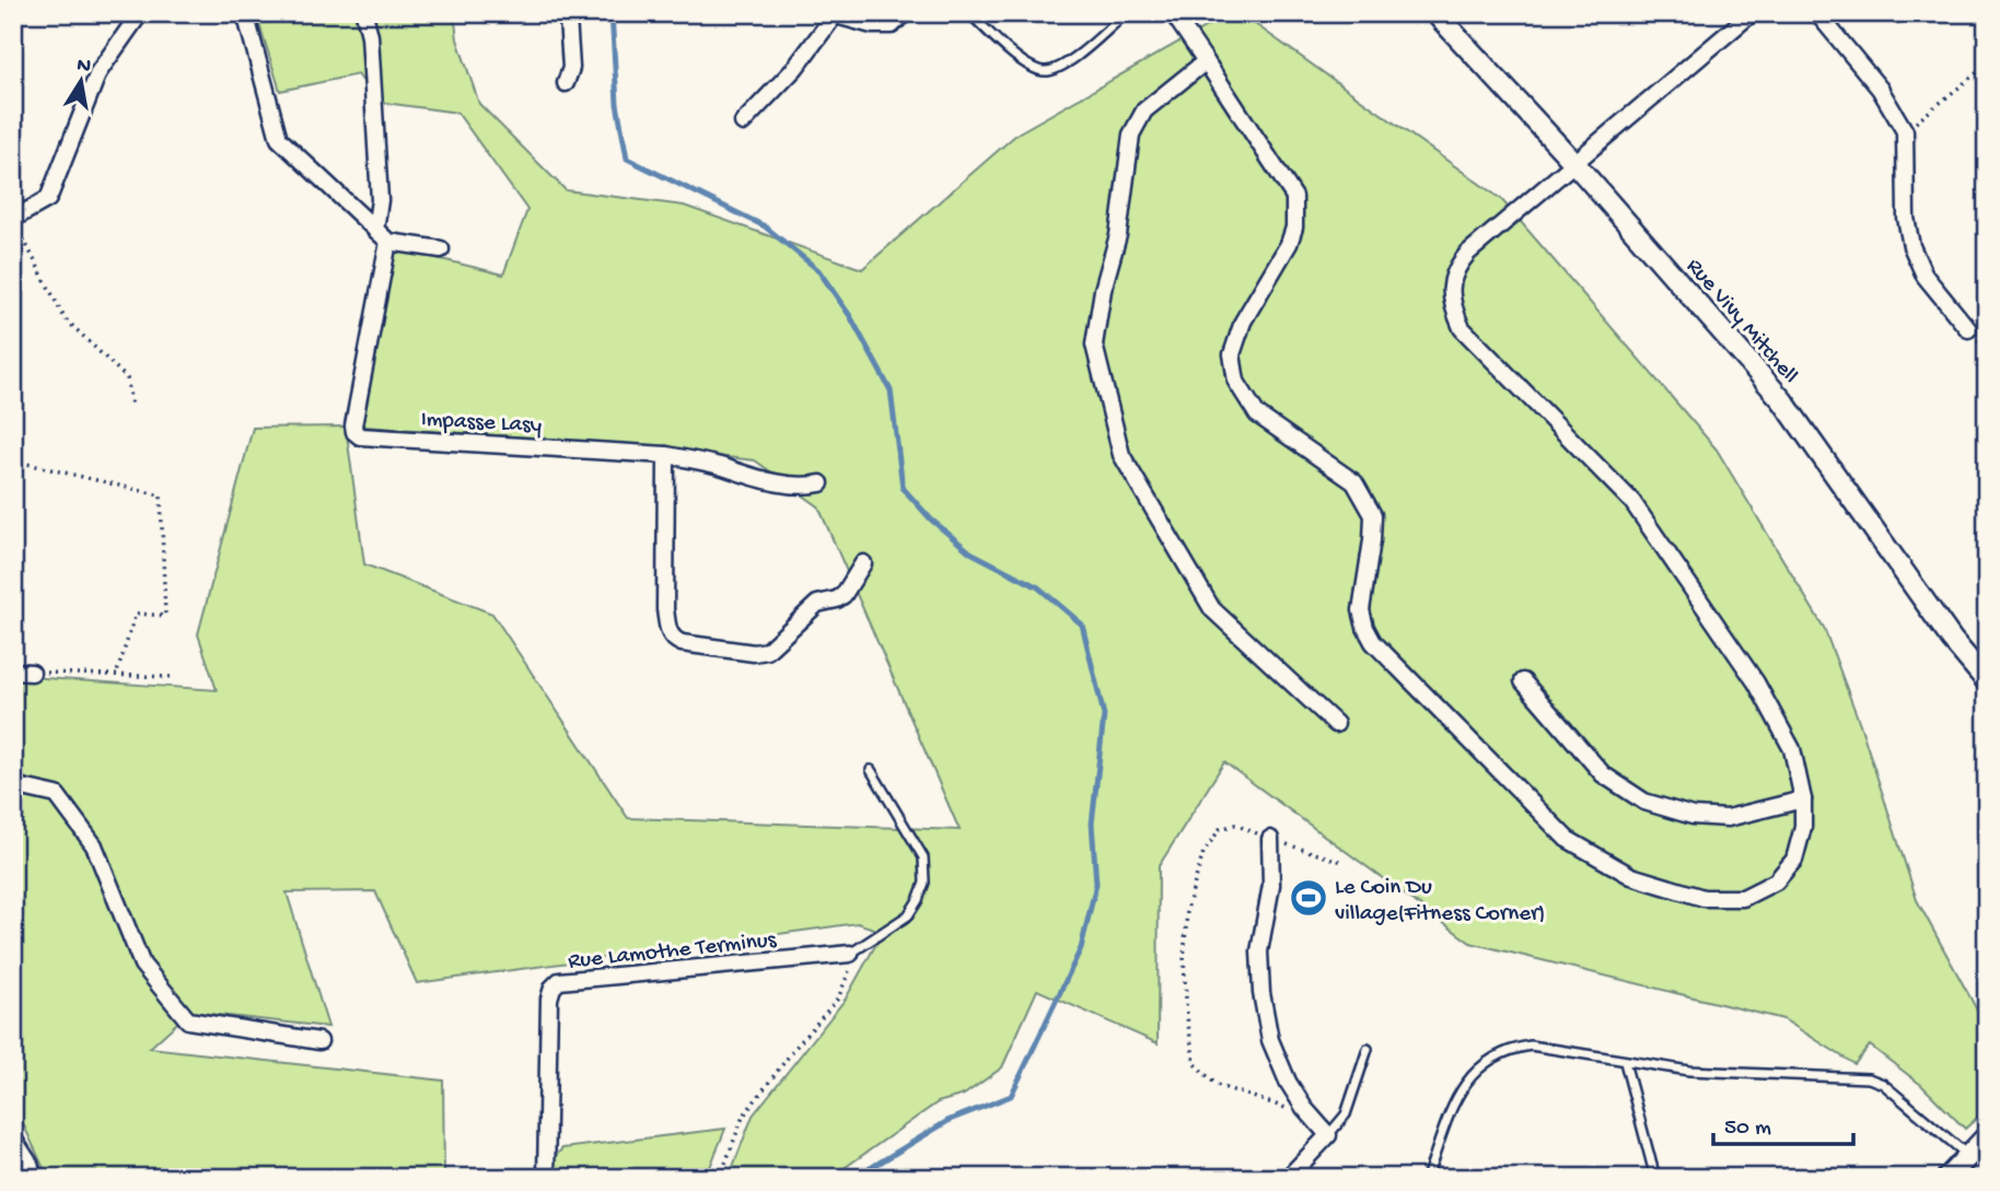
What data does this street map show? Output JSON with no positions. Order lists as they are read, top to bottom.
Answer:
{
  "streets": {
    "street": ["Rue Vivy Mitchell", "Impasse Lasy", "Rue Lamothe Terminus"]
  },
  "places": {
    "sports": ["Le Coin Du village(Fitness Corner)"]
  },
  "scale_bar": "50 m",
  "north": "top"
}
